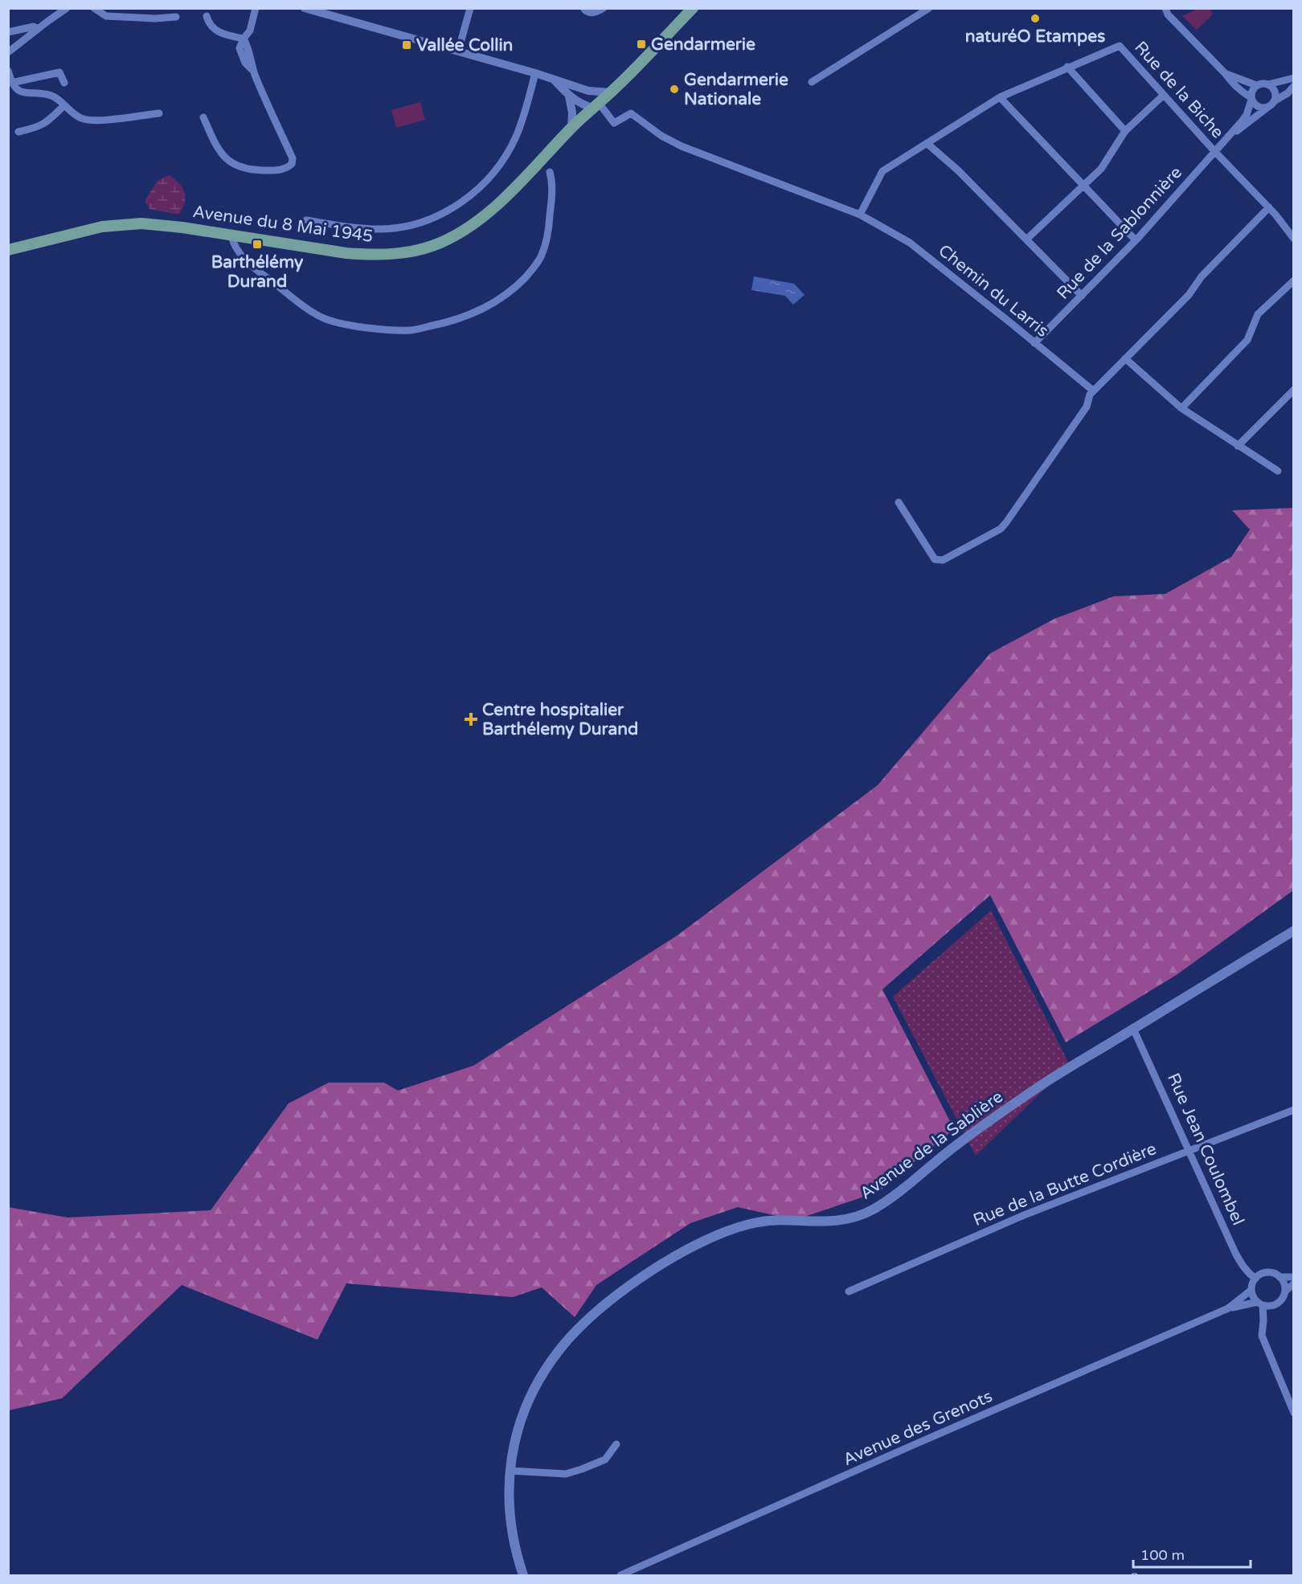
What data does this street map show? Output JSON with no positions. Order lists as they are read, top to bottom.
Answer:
{
  "streets": {
    "main road": ["Avenue du 8 Mai 1945", "Avenue de la Sablière"],
    "street": [
      "Rue de la Biche",
      "Rue de la Sablonnière",
      "Chemin du Larris",
      "Rue Jean Coulombel",
      "Rue de la Butte Cordière",
      "Avenue des Grenots"
    ]
  },
  "crossings": [
    ["Rue de la Biche", "Rue de la Sablonnière"],
    ["Rue de la Biche", "Chemin du Larris"],
    ["Avenue du 8 Mai 1945", "Chemin du Larris"],
    ["Rue de la Sablonnière", "Chemin du Larris"],
    ["Avenue de la Sablière", "Rue Jean Coulombel"],
    ["Rue Jean Coulombel", "Rue de la Butte Cordière"],
    ["Rue Jean Coulombel", "Avenue des Grenots"]
  ],
  "places": {
    "other": ["naturéO Etampes", "Gendarmerie Nationale"],
    "transit": ["Gendarmerie", "Vallée Collin", "Barthélémy Durand"],
    "health": ["Centre hospitalier Barthélemy Durand"]
  },
  "scale_bar": "100 m"
}
